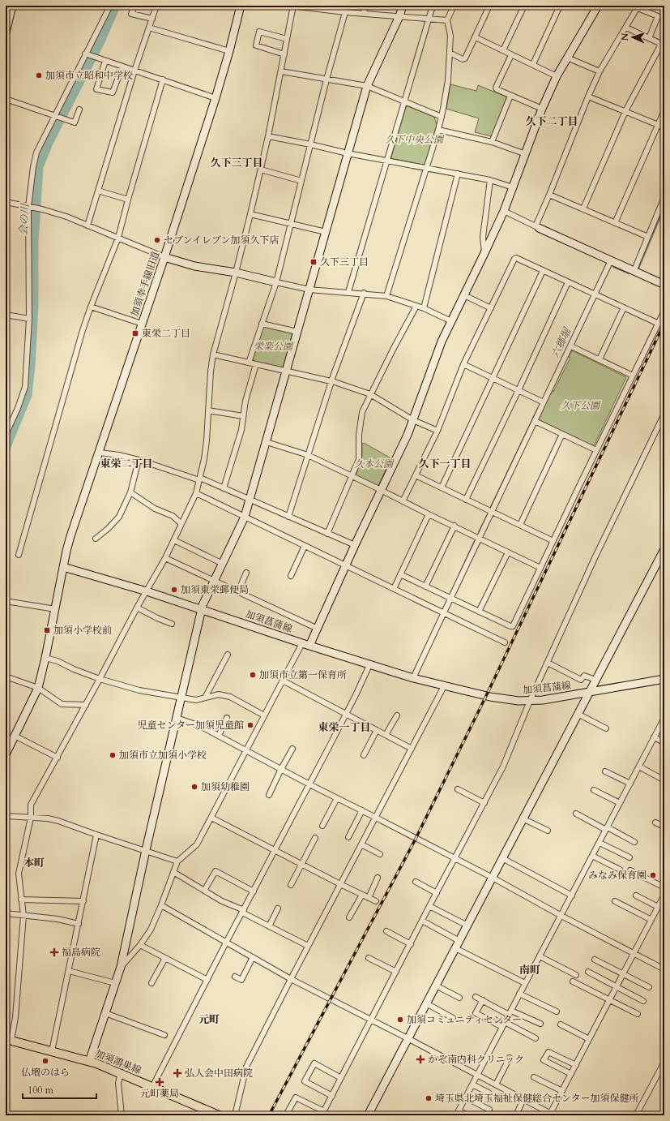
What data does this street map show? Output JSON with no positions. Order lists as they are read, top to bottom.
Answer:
{
  "streets": {
    "main road": ["加須鴻巣線"],
    "street": ["加須幸手線旧道", "加須菖蒲線"]
  },
  "crossings": [
    ["加須幸手線旧道", "加須菖蒲線"]
  ],
  "districts": [
    "久下二丁目",
    "久下三丁目",
    "東栄二丁目",
    "久下一丁目",
    "東栄一丁目",
    "本町",
    "南町",
    "元町"
  ],
  "water": ["会の川", "六郷堀"],
  "parks": [
    "久下中央公園",
    "栄楽公園",
    "久下公園",
    "久本公園"
  ],
  "places": {
    "other": [
      "加須市立昭和中学校",
      "セブンイレブン加須久下店",
      "加須東栄郵便局",
      "加須市立第一保育所",
      "児童センター加須児童館",
      "加須市立加須小学校",
      "加須幼稚園",
      "みなみ保育園",
      "加須コミュニティセンター",
      "仏壇のはら",
      "埼玉県北埼玉福祉保健総合センター加須保健所"
    ],
    "transit": ["久下三丁目", "東栄二丁目", "加須小学校前"],
    "health": [
      "福島病院",
      "かぞ南内科クリニック",
      "弘人会中田病院",
      "元町薬局"
    ]
  },
  "scale_bar": "100 m",
  "north": "left"
}
